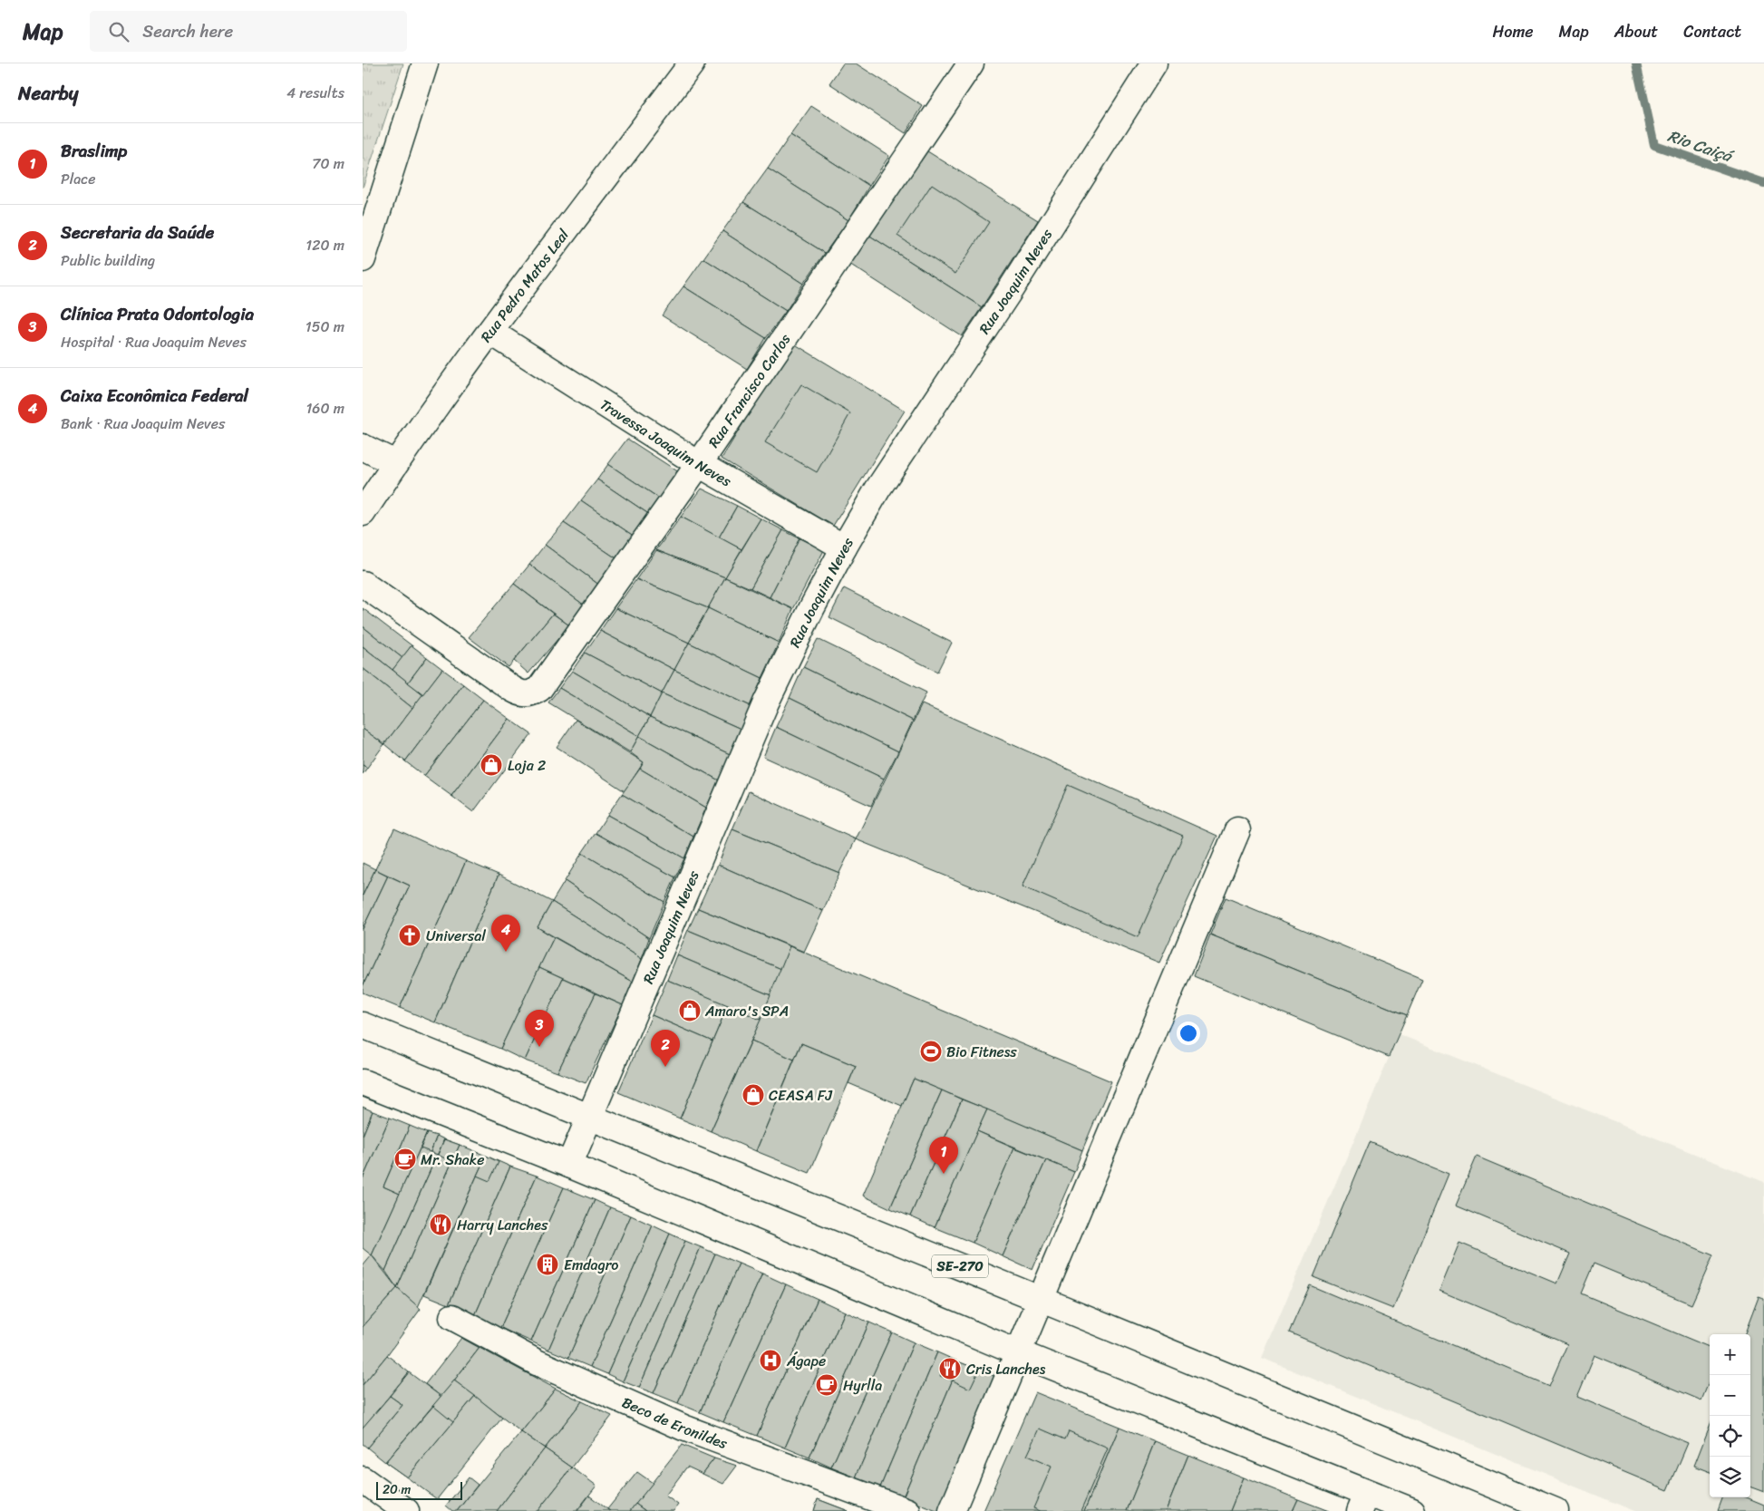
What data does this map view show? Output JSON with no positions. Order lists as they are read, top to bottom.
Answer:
{
  "streets": {
    "street": [
      "Rua Joaquim Neves",
      "Rua Pedro Matos Leal",
      "Rua Francisco Carlos",
      "Travessa Joaquim Neves",
      "SE-270",
      "Beco de Eronildes"
    ]
  },
  "crossings": [
    ["Rua Joaquim Neves", "Travessa Joaquim Neves"],
    ["Rua Joaquim Neves", "SE-270"],
    ["Rua Pedro Matos Leal", "Travessa Joaquim Neves"],
    ["Rua Francisco Carlos", "Travessa Joaquim Neves"]
  ],
  "water": ["Rio Caiçá"],
  "places": {
    "shop": ["Loja 2", "Amaro's SPA", "CEASA FJ"],
    "church": ["Universal"],
    "sports": ["Bio Fitness"],
    "cafe": ["Mr. Shake", "Hyrlla"],
    "restaurant": ["Harry Lanches", "Cris Lanches"],
    "building": ["Emdagro"],
    "hospital": ["Ágape"]
  },
  "scale_bar": "20 m",
  "page": {
    "header": "Map",
    "search": "Search here",
    "nav": [
      "Home",
      "Map",
      "About",
      "Contact"
    ],
    "heading": ["Nearby", "4 results"],
    "list": [
      {
        "mark": "1",
        "name": "Braslimp",
        "note": "Place",
        "value": "70 m"
      },
      {
        "mark": "2",
        "name": "Secretaria da Saúde",
        "note": "Public building",
        "value": "120 m"
      },
      {
        "mark": "3",
        "name": "Clínica Prata Odontologia",
        "note": "Hospital · Rua Joaquim Neves",
        "value": "150 m"
      },
      {
        "mark": "4",
        "name": "Caixa Econômica Federal",
        "note": "Bank · Rua Joaquim Neves",
        "value": "160 m"
      }
    ],
    "pins": [
      "4",
      "3",
      "2",
      "1"
    ],
    "map_buttons": ["+", "−"],
    "scale": "20 m"
  }
}
